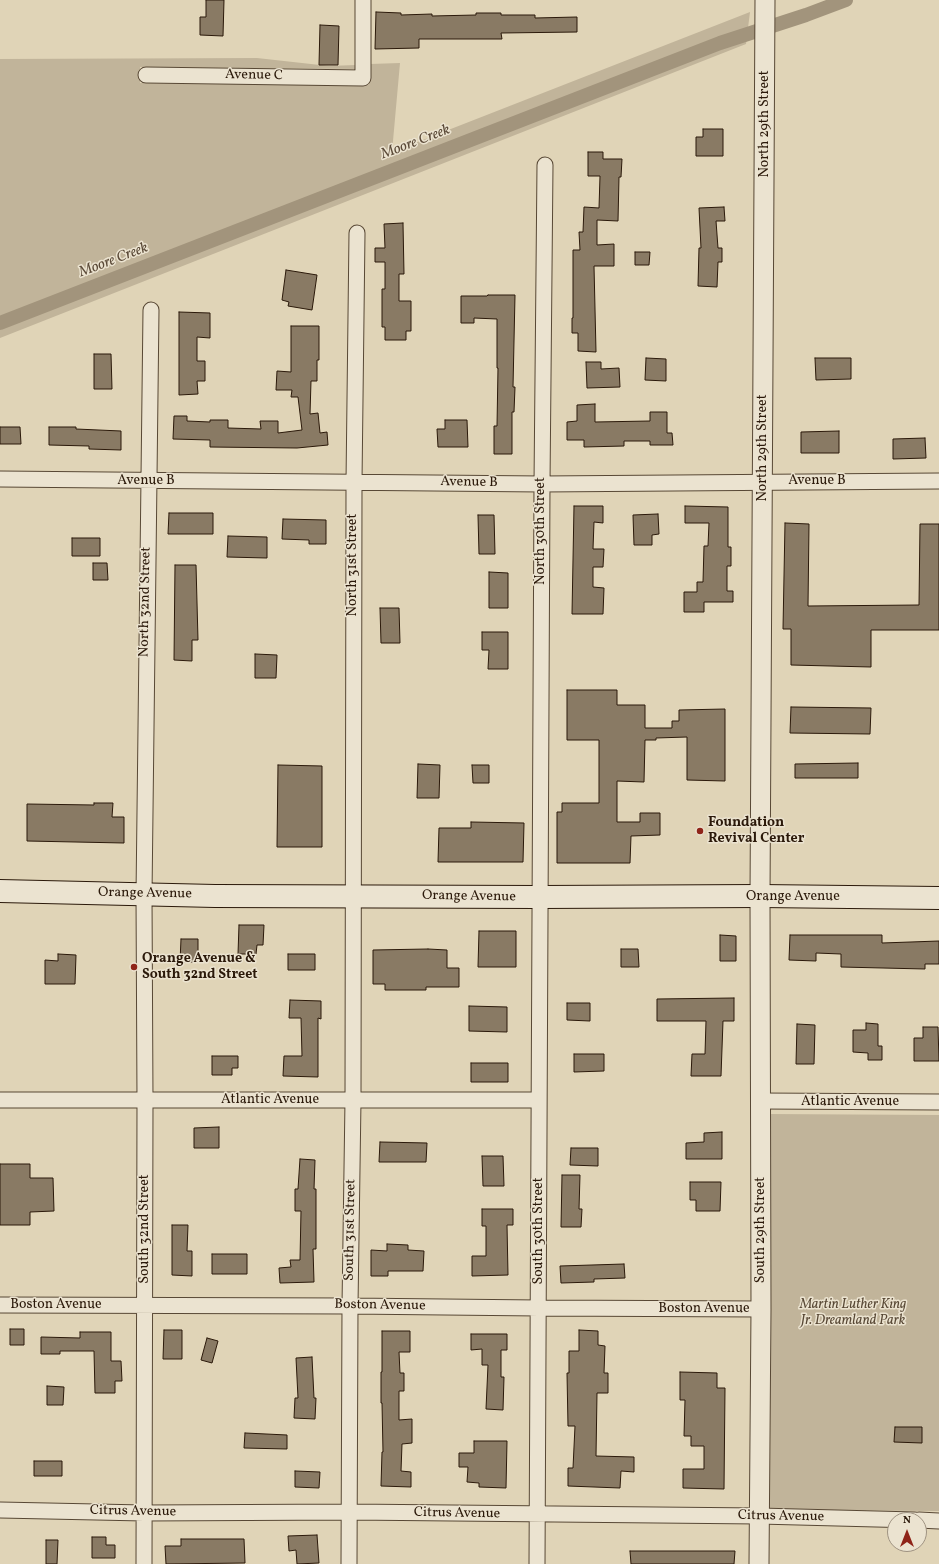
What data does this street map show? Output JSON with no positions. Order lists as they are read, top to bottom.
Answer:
{
  "streets": {
    "main road": ["Orange Avenue"],
    "street": [
      "Avenue C",
      "North 29th Street",
      "Avenue B",
      "North 30th Street",
      "North 31st Street",
      "North 32nd Street",
      "Atlantic Avenue",
      "South 32nd Street",
      "South 31st Street",
      "South 29th Street",
      "South 30th Street",
      "Boston Avenue",
      "Citrus Avenue"
    ]
  },
  "crossings": [
    ["North 29th Street", "Avenue B"],
    ["North 29th Street", "Orange Avenue"],
    ["North 29th Street", "South 29th Street"],
    ["Avenue B", "North 30th Street"],
    ["Avenue B", "North 31st Street"],
    ["Avenue B", "North 32nd Street"],
    ["North 30th Street", "Orange Avenue"],
    ["North 30th Street", "South 30th Street"],
    ["North 31st Street", "Orange Avenue"],
    ["North 31st Street", "South 31st Street"],
    ["North 32nd Street", "Orange Avenue"],
    ["North 32nd Street", "South 32nd Street"],
    ["Orange Avenue", "South 32nd Street"],
    ["Orange Avenue", "South 31st Street"],
    ["Orange Avenue", "South 29th Street"],
    ["Orange Avenue", "South 30th Street"],
    ["Atlantic Avenue", "South 32nd Street"],
    ["Atlantic Avenue", "South 31st Street"],
    ["Atlantic Avenue", "South 29th Street"],
    ["Atlantic Avenue", "South 30th Street"],
    ["South 32nd Street", "Boston Avenue"],
    ["South 32nd Street", "Citrus Avenue"],
    ["South 31st Street", "Boston Avenue"],
    ["South 31st Street", "Citrus Avenue"],
    ["South 29th Street", "Boston Avenue"],
    ["South 29th Street", "Citrus Avenue"],
    ["South 30th Street", "Boston Avenue"],
    ["South 30th Street", "Citrus Avenue"]
  ],
  "water": ["Moore Creek"],
  "parks": ["Martin Luther King Jr. Dreamland Park"],
  "places": ["Foundation Revival Center", "Orange Avenue & South 32nd Street"],
  "north": "top"
}
